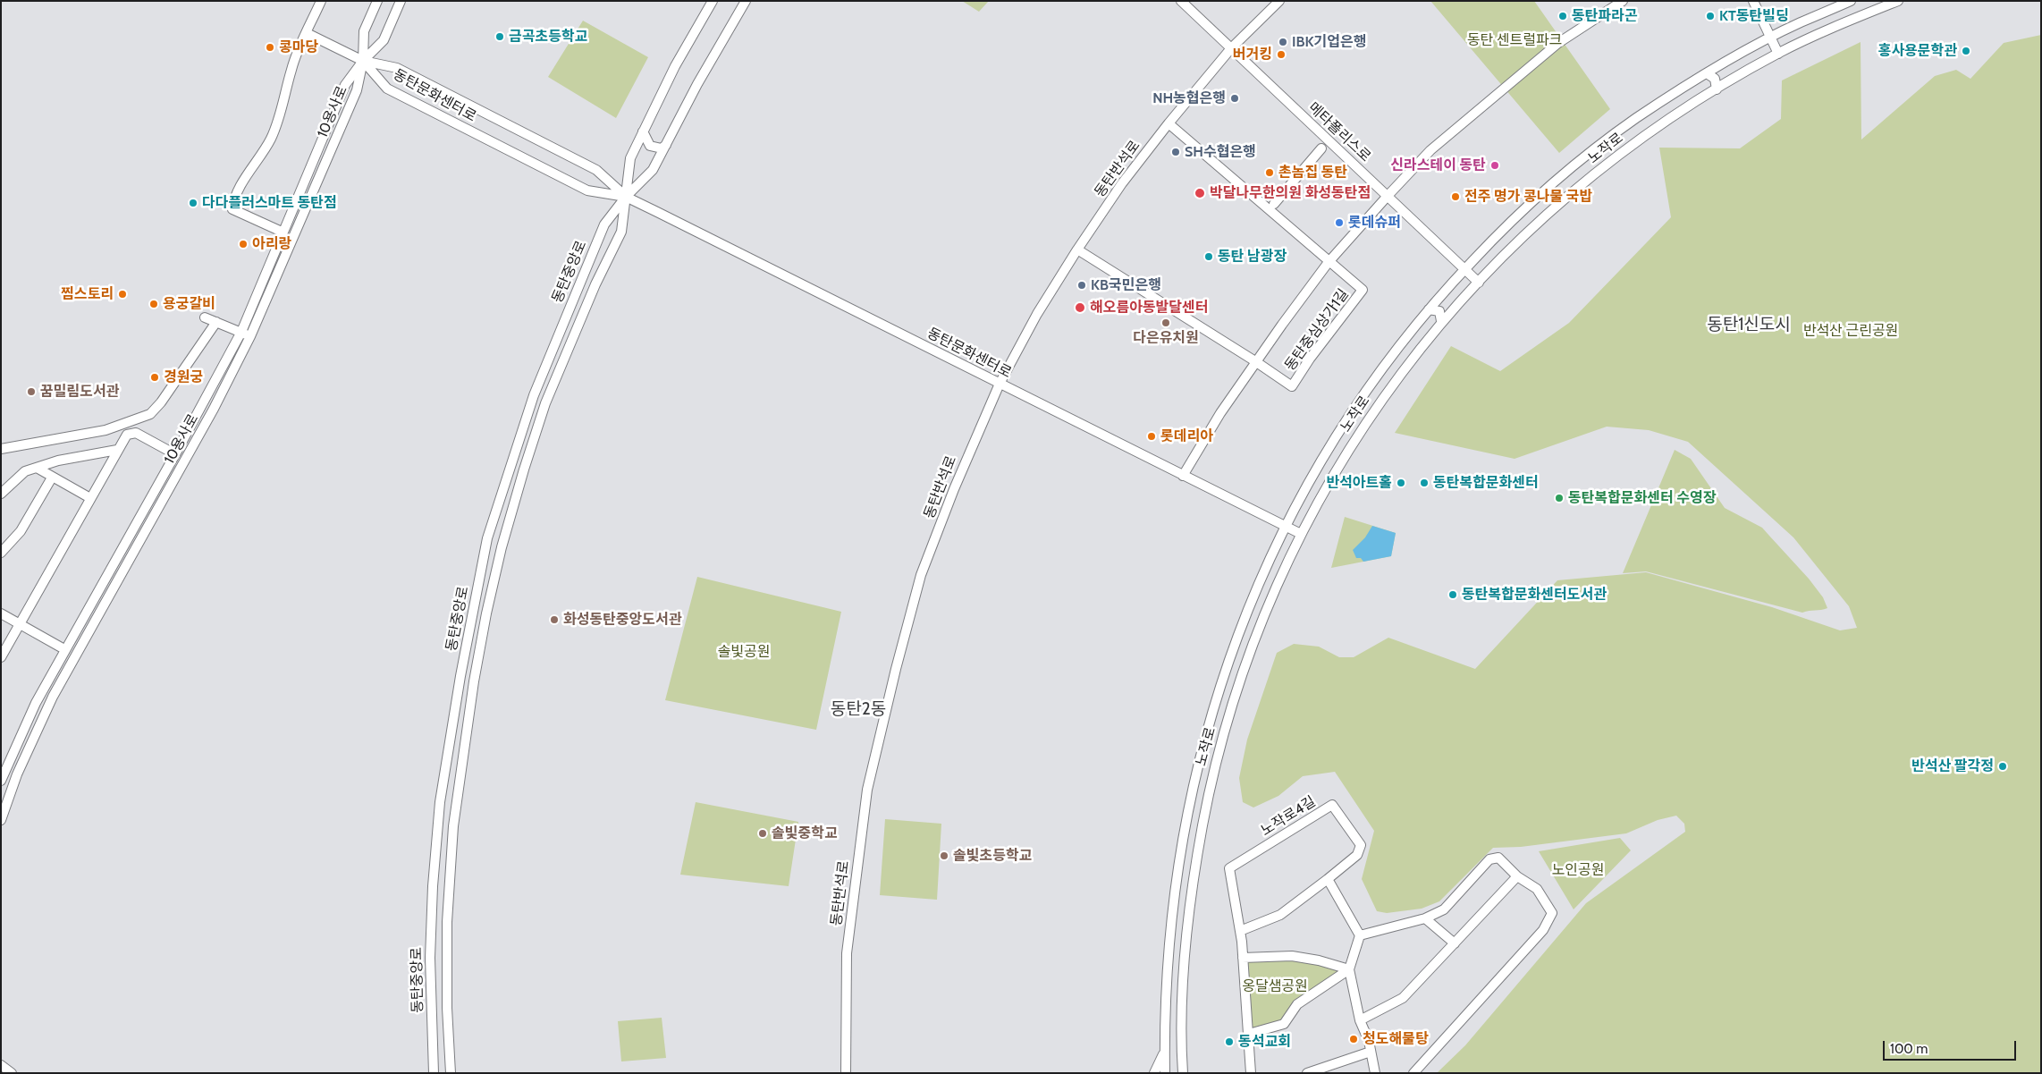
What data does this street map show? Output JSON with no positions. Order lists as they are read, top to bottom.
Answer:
{
  "streets": {
    "street": [
      "동탄문화센터로",
      "10용사로",
      "메타폴리스로",
      "노작로",
      "동탄반석로",
      "동탄중앙로",
      "동탄중심상가1길",
      "노작로4길"
    ]
  },
  "crossings": [
    ["동탄문화센터로", "10용사로"],
    ["동탄문화센터로", "노작로"],
    ["동탄문화센터로", "동탄반석로"],
    ["동탄문화센터로", "동탄중앙로"],
    ["메타폴리스로", "노작로"],
    ["메타폴리스로", "동탄반석로"],
    ["동탄반석로", "동탄중심상가1길"]
  ],
  "districts": ["동탄1신도시", "동탄2동"],
  "parks": [
    "동탄 센트럴파크",
    "반석산 근린공원",
    "솔빛공원",
    "노인공원",
    "옹달샘공원"
  ],
  "places": [
    "동탄파라곤",
    "KT동탄빌딩",
    "금곡초등학교",
    "IBK기업은행",
    "콩마당",
    "홍사용문학관",
    "버거킹",
    "NH농협은행",
    "SH수협은행",
    "신라스테이 동탄",
    "촌놈집 동탄",
    "박달나무한의원 화성동탄점",
    "전주 명가 콩나물 국밥",
    "다다플러스마트 동탄점",
    "롯데슈퍼",
    "아리랑",
    "동탄 남광장",
    "KB국민은행",
    "찜스토리",
    "용궁갈비",
    "해오름아동발달센터",
    "다은유치원",
    "경원궁",
    "꿈밀림도서관",
    "롯데리아",
    "반석아트홀",
    "동탄복합문화센터",
    "동탄복합문화센터 수영장",
    "동탄복합문화센터도서관",
    "화성동탄중앙도서관",
    "반석산 팔각정",
    "솔빛중학교",
    "솔빛초등학교",
    "청도해물탕",
    "동석교회"
  ],
  "scale_bar": "100 m"
}
